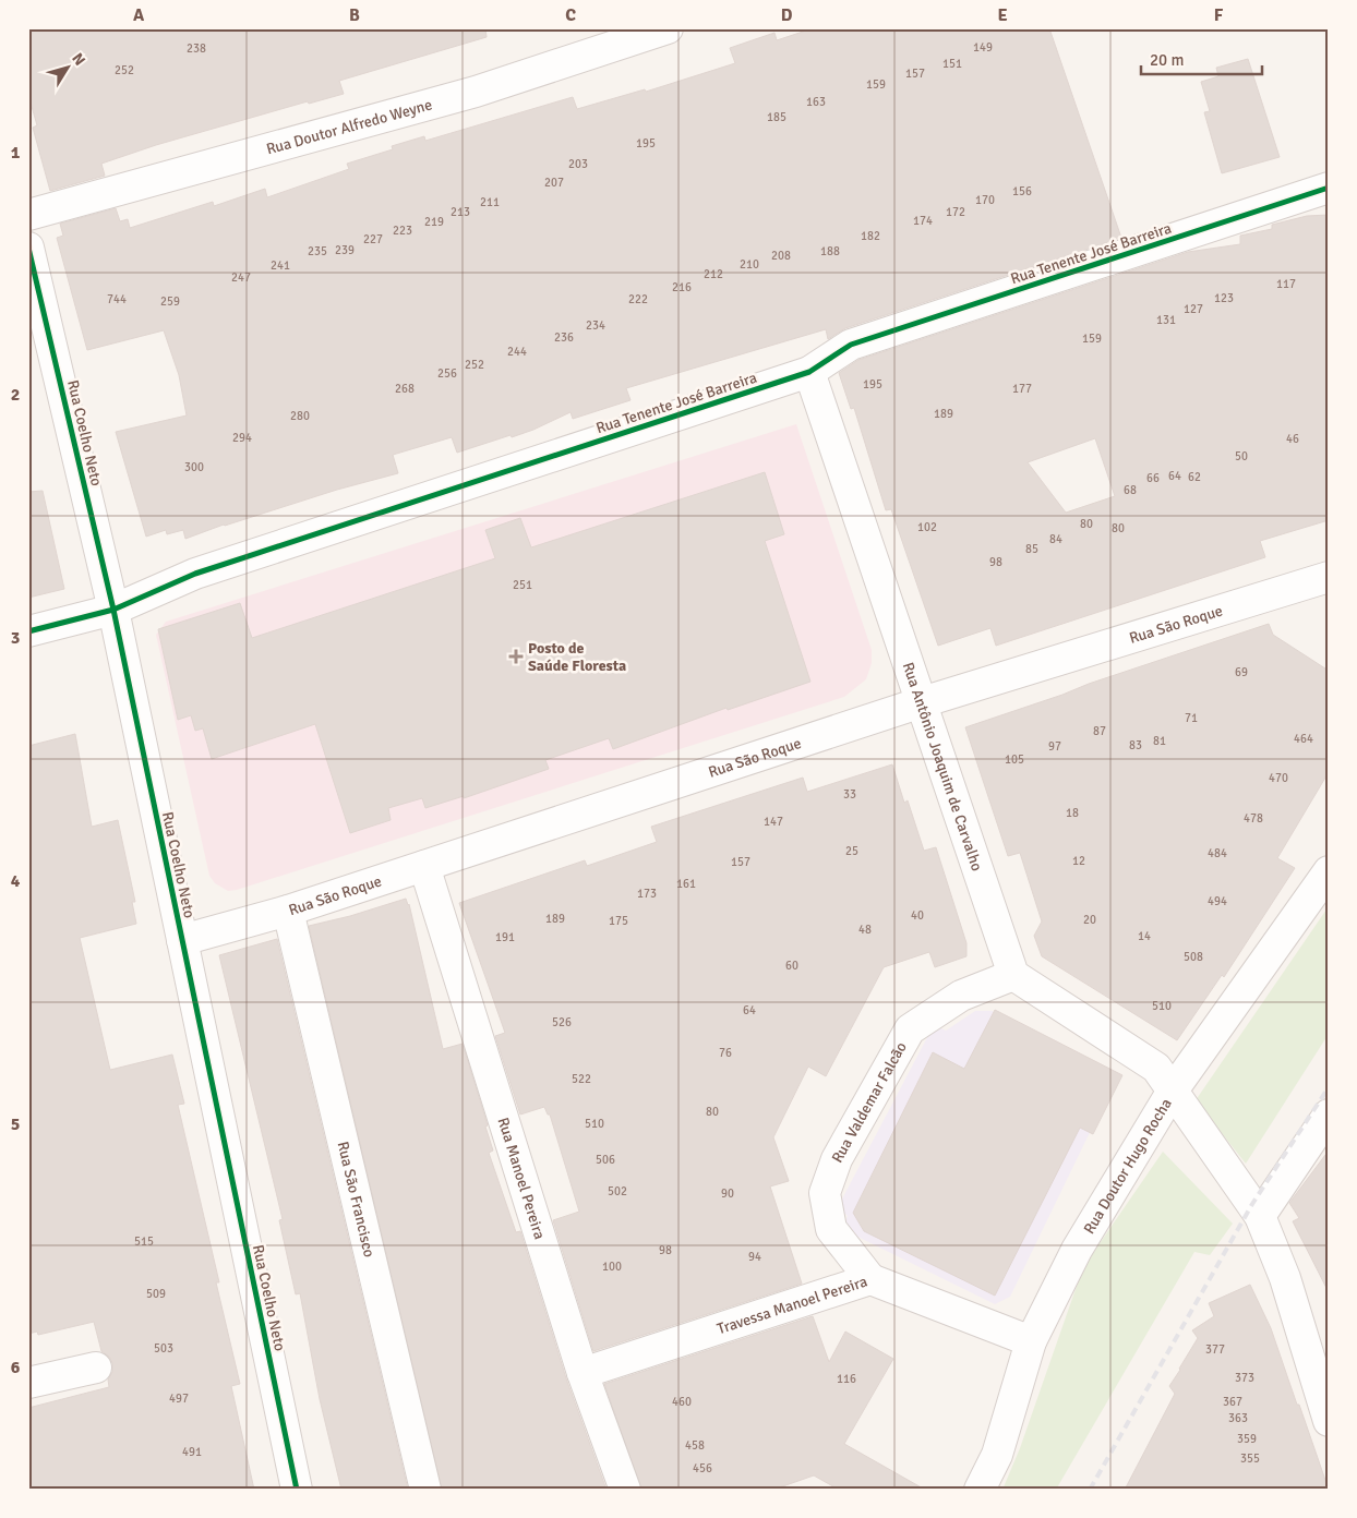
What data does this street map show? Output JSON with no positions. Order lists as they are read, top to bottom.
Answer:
{
  "streets": {
    "street": [
      "Rua Doutor Alfredo Weyne",
      "Rua Tenente José Barreira",
      "Rua Coelho Neto",
      "Rua São Roque",
      "Rua Antônio Joaquim de Carvalho",
      "Rua Valdemar Falcão",
      "Rua Doutor Hugo Rocha",
      "Rua Manoel Pereira",
      "Rua São Francisco",
      "Travessa Manoel Pereira"
    ]
  },
  "crossings": [
    ["Rua Tenente José Barreira", "Rua Coelho Neto"],
    ["Rua Tenente José Barreira", "Rua Antônio Joaquim de Carvalho"],
    ["Rua Coelho Neto", "Rua São Roque"],
    ["Rua São Roque", "Rua Antônio Joaquim de Carvalho"],
    ["Rua São Roque", "Rua Manoel Pereira"],
    ["Rua São Roque", "Rua São Francisco"],
    ["Rua Antônio Joaquim de Carvalho", "Rua Valdemar Falcão"],
    ["Rua Valdemar Falcão", "Travessa Manoel Pereira"],
    ["Rua Doutor Hugo Rocha", "Travessa Manoel Pereira"],
    ["Rua Manoel Pereira", "Travessa Manoel Pereira"]
  ],
  "places": {
    "health": ["Posto de Saúde Floresta"]
  },
  "house_numbers": [
    "149",
    "238",
    "151",
    "252",
    "157",
    "159",
    "163",
    "185",
    "195",
    "203",
    "207",
    "156",
    "170",
    "211",
    "213",
    "172",
    "174",
    "219",
    "223",
    "182",
    "227",
    "239",
    "235",
    "188",
    "208",
    "210",
    "241",
    "212",
    "247",
    "117",
    "216",
    "123",
    "744",
    "222",
    "259",
    "127",
    "131",
    "234",
    "236",
    "159",
    "244",
    "252",
    "256",
    "195",
    "268",
    "177",
    "189",
    "280",
    "294",
    "46",
    "50",
    "300",
    "64",
    "62",
    "66",
    "68",
    "80",
    "102",
    "80",
    "84",
    "85",
    "98",
    "251",
    "69",
    "71",
    "87",
    "464",
    "81",
    "83",
    "97",
    "105",
    "470",
    "33",
    "18",
    "478",
    "147",
    "25",
    "484",
    "12",
    "157",
    "161",
    "173",
    "494",
    "40",
    "189",
    "20",
    "175",
    "48",
    "14",
    "191",
    "508",
    "60",
    "510",
    "64",
    "526",
    "76",
    "522",
    "80",
    "510",
    "506",
    "502",
    "90",
    "515",
    "98",
    "94",
    "100",
    "509",
    "503",
    "377",
    "373",
    "116",
    "497",
    "460",
    "367",
    "363",
    "359",
    "458",
    "491",
    "355",
    "456"
  ],
  "scale_bar": "20 m",
  "north": "top right",
  "grid": {
    "columns": [
      "A",
      "B",
      "C",
      "D",
      "E",
      "F"
    ],
    "rows": [
      "1",
      "2",
      "3",
      "4",
      "5",
      "6"
    ]
  }
}
